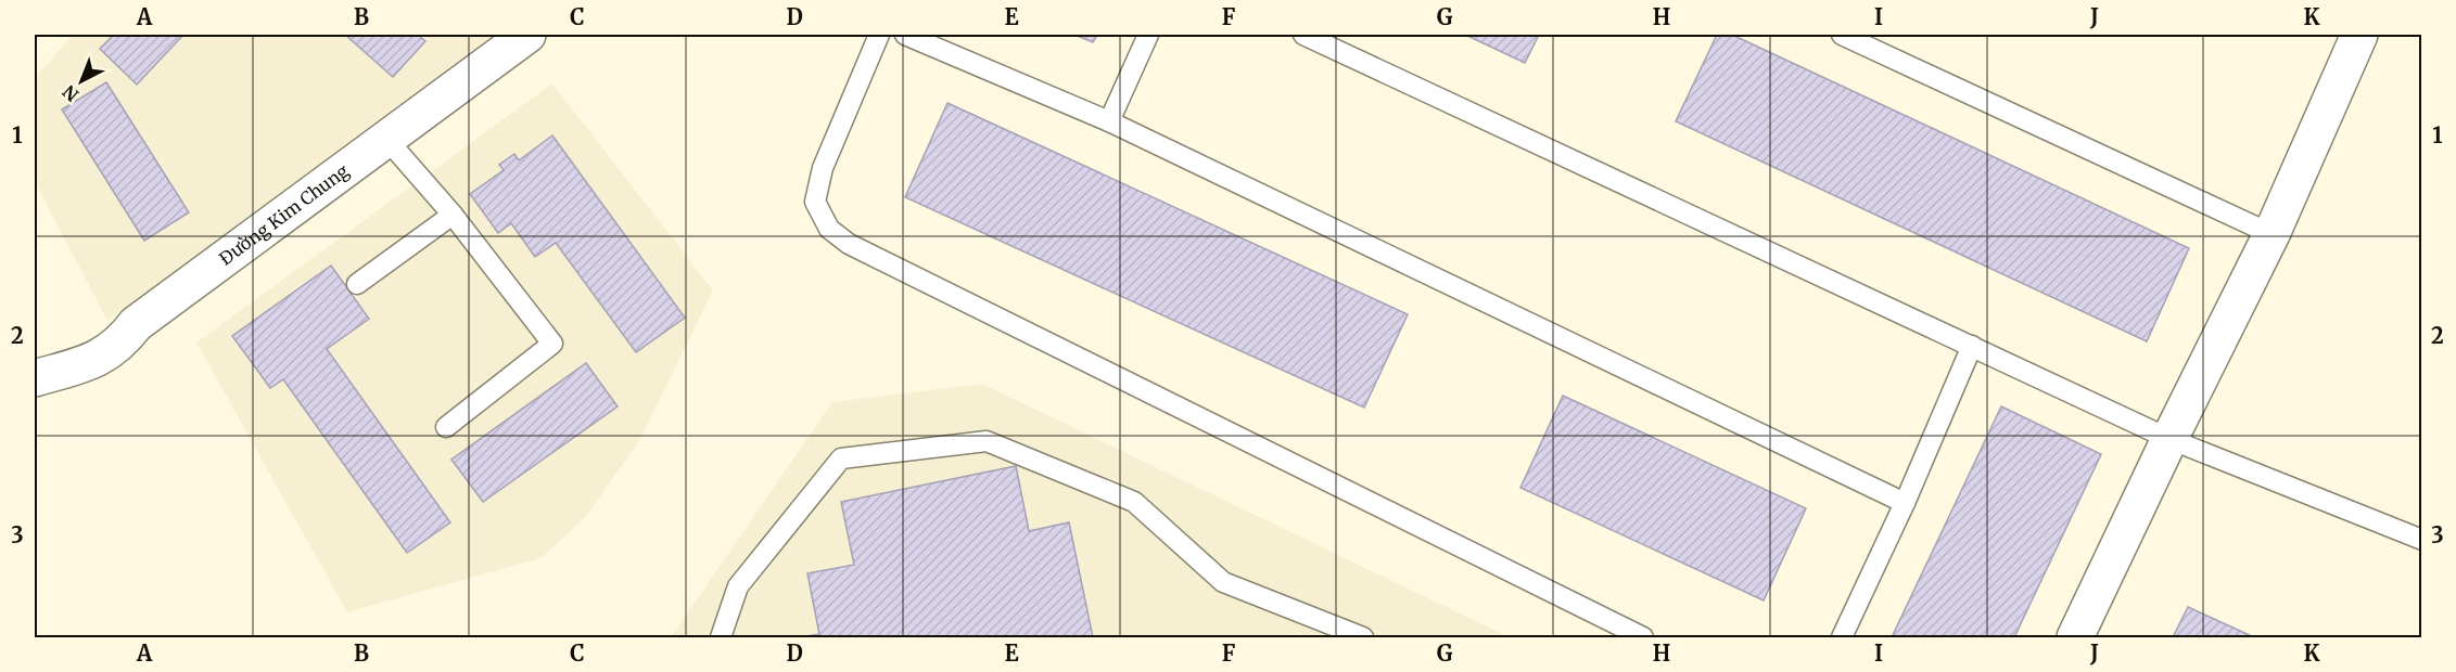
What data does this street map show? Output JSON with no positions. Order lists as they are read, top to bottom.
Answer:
{
  "streets": {
    "street": ["Đường Kim Chung"]
  },
  "north": "bottom left",
  "grid": {
    "columns": [
      "A",
      "B",
      "C",
      "D",
      "E",
      "F",
      "G",
      "H",
      "I",
      "J",
      "K"
    ],
    "rows": ["1", "2", "3"]
  }
}
